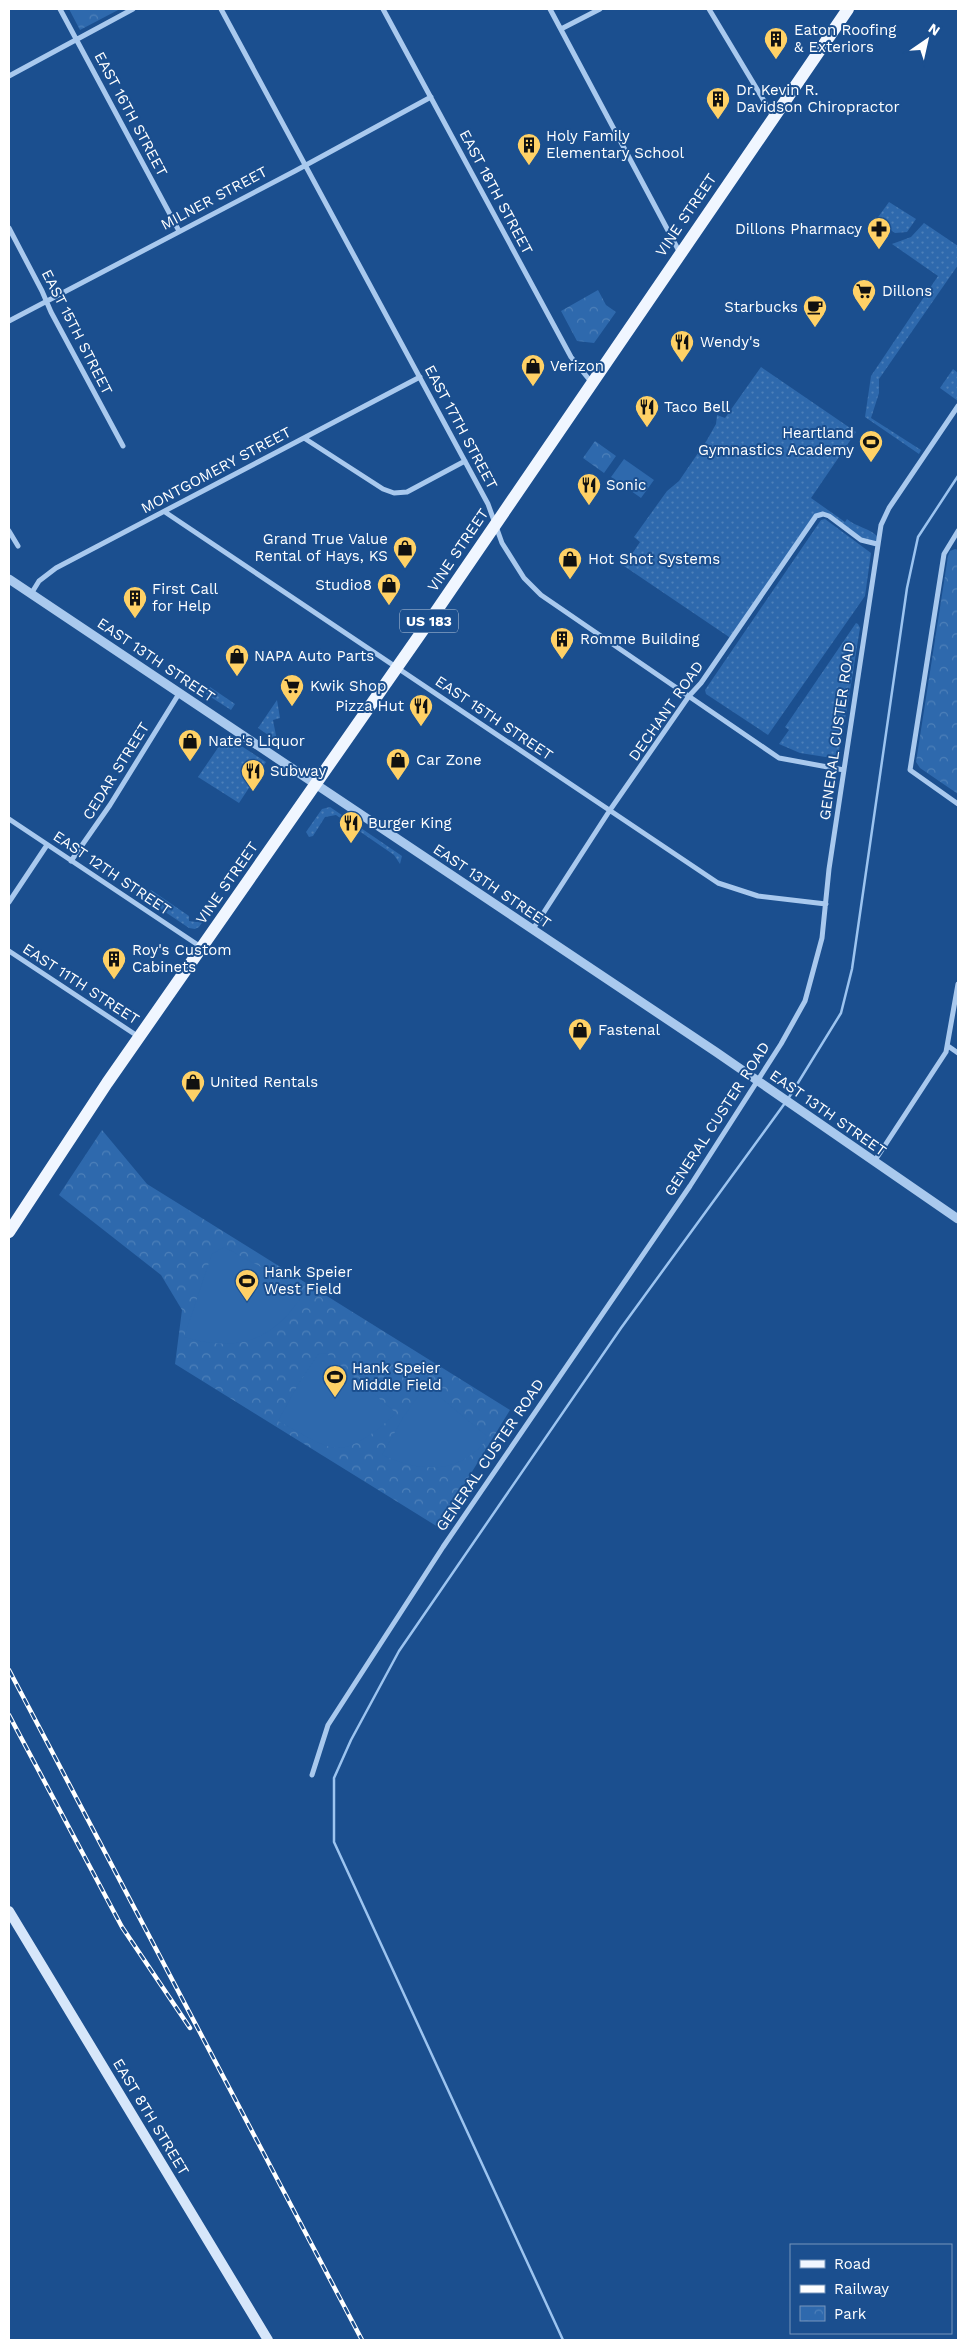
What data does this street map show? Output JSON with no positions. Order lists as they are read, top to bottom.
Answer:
{
  "streets": {
    "main road": ["VINE STREET", "US 183", "EAST 8TH STREET"],
    "street": [
      "EAST 16TH STREET",
      "EAST 18TH STREET",
      "MILNER STREET",
      "EAST 15TH STREET",
      "EAST 17TH STREET",
      "MONTGOMERY STREET",
      "EAST 13TH STREET",
      "DECHANT ROAD",
      "GENERAL CUSTER ROAD",
      "CEDAR STREET",
      "EAST 12TH STREET",
      "EAST 11TH STREET"
    ]
  },
  "crossings": [
    ["EAST 16TH STREET", "MILNER STREET"],
    ["EAST 18TH STREET", "MILNER STREET"],
    ["EAST 18TH STREET", "VINE STREET"],
    ["MILNER STREET", "EAST 15TH STREET"],
    ["MILNER STREET", "EAST 17TH STREET"],
    ["VINE STREET", "EAST 15TH STREET"],
    ["VINE STREET", "EAST 17TH STREET"],
    ["VINE STREET", "EAST 13TH STREET"],
    ["VINE STREET", "EAST 12TH STREET"],
    ["VINE STREET", "EAST 11TH STREET"],
    ["EAST 15TH STREET", "MONTGOMERY STREET"],
    ["EAST 15TH STREET", "DECHANT ROAD"],
    ["EAST 15TH STREET", "GENERAL CUSTER ROAD"],
    ["EAST 17TH STREET", "MONTGOMERY STREET"],
    ["EAST 17TH STREET", "DECHANT ROAD"],
    ["EAST 17TH STREET", "GENERAL CUSTER ROAD"],
    ["MONTGOMERY STREET", "EAST 13TH STREET"],
    ["EAST 13TH STREET", "DECHANT ROAD"],
    ["EAST 13TH STREET", "GENERAL CUSTER ROAD"],
    ["EAST 13TH STREET", "CEDAR STREET"],
    ["DECHANT ROAD", "GENERAL CUSTER ROAD"],
    ["CEDAR STREET", "EAST 12TH STREET"]
  ],
  "places": {
    "building": [
      "Eaton Roofing & Exteriors",
      "Dr. Kevin R. Davidson Chiropractor",
      "Holy Family Elementary School",
      "First Call for Help",
      "Romme Building",
      "Roy's Custom Cabinets"
    ],
    "pharmacy": ["Dillons Pharmacy"],
    "supermarket": ["Dillons", "Kwik Shop"],
    "cafe": ["Starbucks"],
    "restaurant": [
      "Wendy's",
      "Taco Bell",
      "Sonic",
      "Pizza Hut",
      "Subway",
      "Burger King"
    ],
    "shop": [
      "Verizon",
      "Grand True Value Rental of Hays, KS",
      "Hot Shot Systems",
      "Studio8",
      "NAPA Auto Parts",
      "Nate's Liquor",
      "Car Zone",
      "Fastenal",
      "United Rentals"
    ],
    "sports": ["Heartland Gymnastics Academy", "Hank Speier West Field", "Hank Speier Middle Field"]
  },
  "legend": ["Road", "Railway", "Park"],
  "north": "top right"
}
